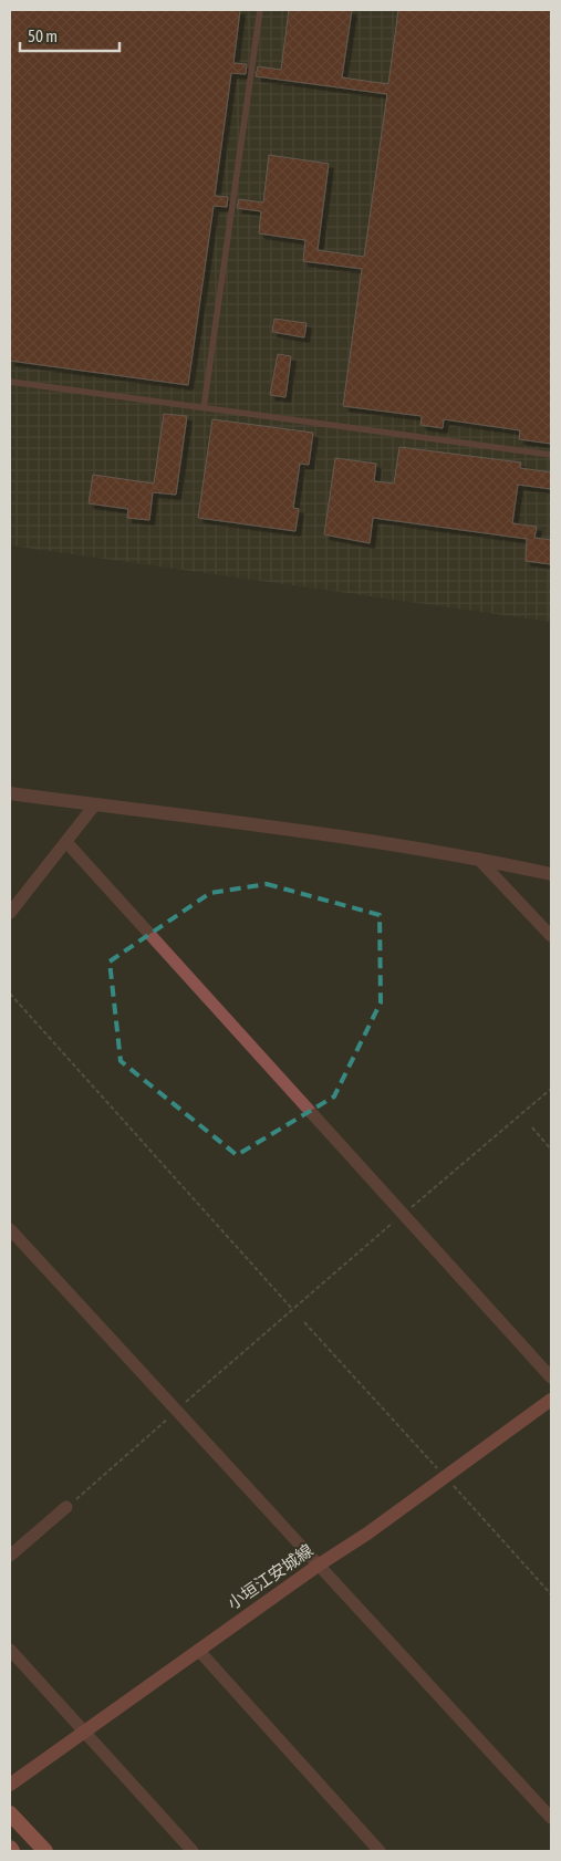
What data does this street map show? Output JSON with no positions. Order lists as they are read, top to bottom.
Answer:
{
  "streets": {
    "main road": ["小垣江安城線"]
  },
  "scale_bar": "50 m"
}
